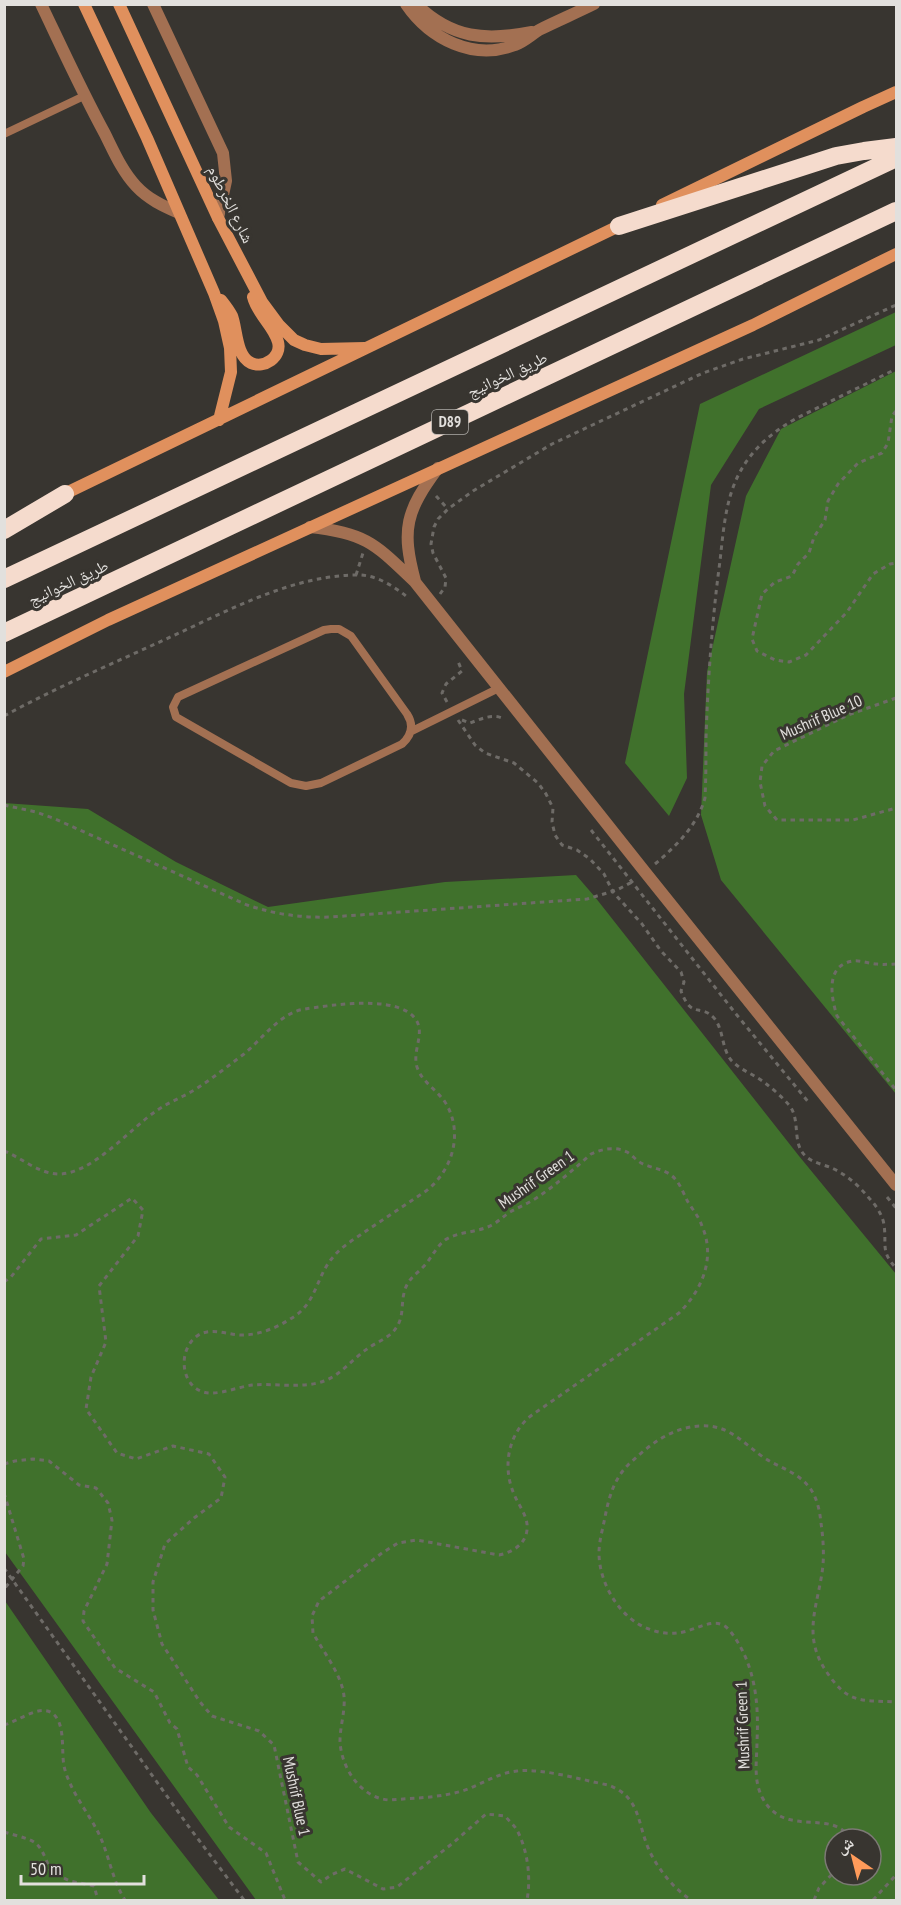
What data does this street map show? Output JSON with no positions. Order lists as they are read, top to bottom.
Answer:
{
  "streets": {
    "highway": ["طريق الخوانيج", "D89"],
    "street": ["شارع الخرطوم"],
    "path": ["Mushrif Blue 10", "Mushrif Green 1", "Mushrif Blue 1"]
  },
  "scale_bar": "50 m",
  "north": "top left"
}
